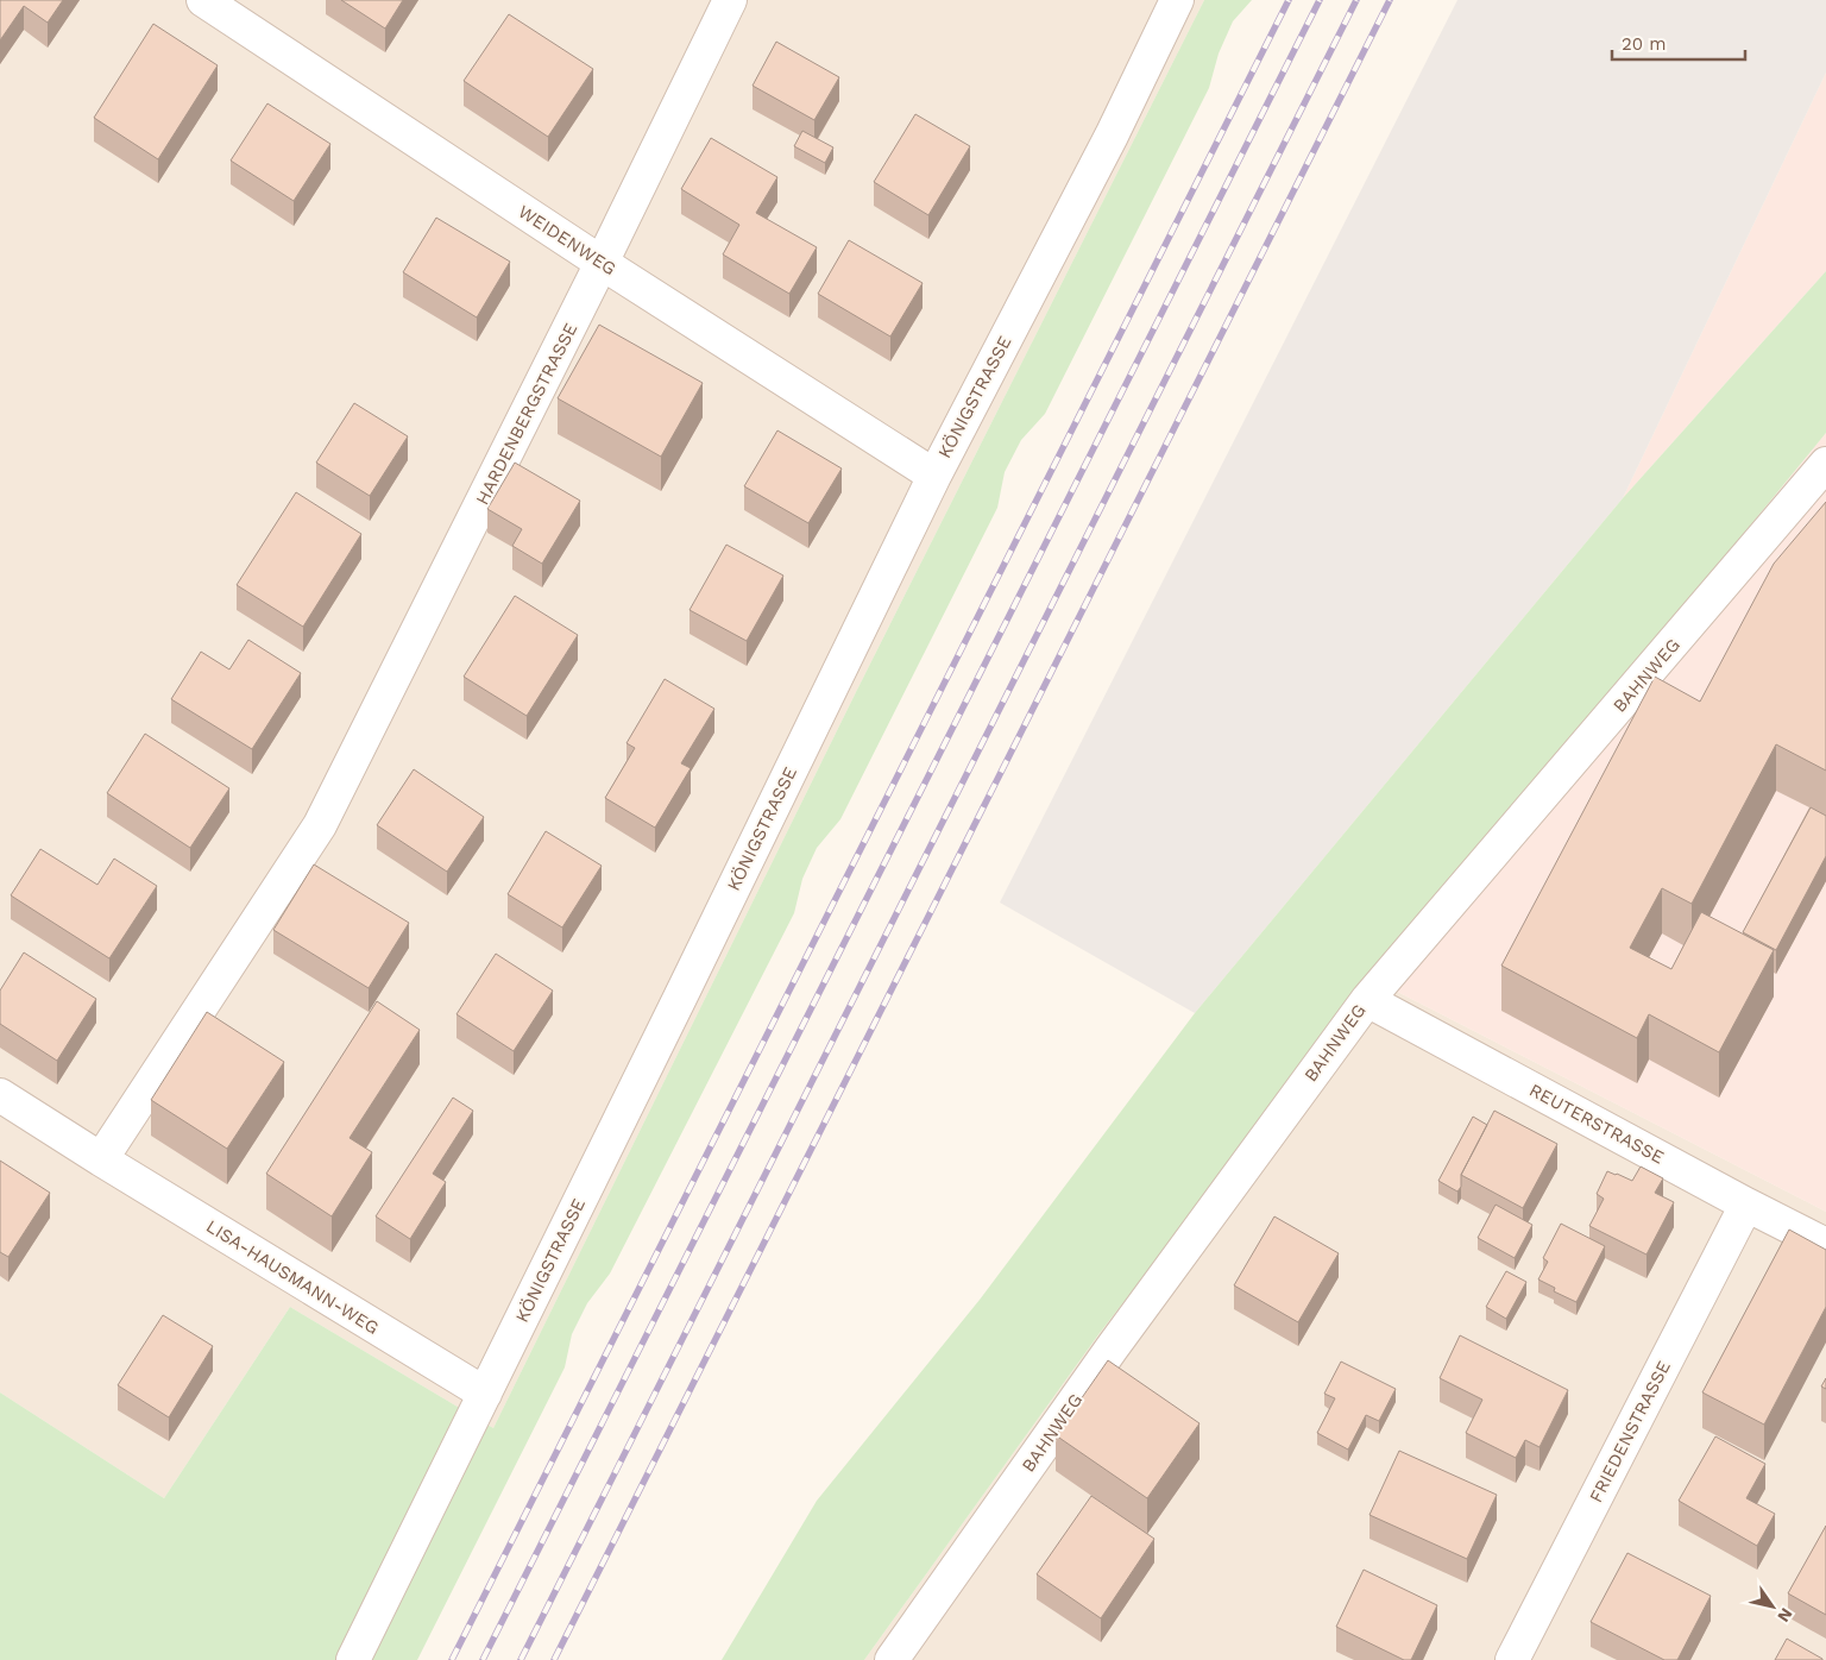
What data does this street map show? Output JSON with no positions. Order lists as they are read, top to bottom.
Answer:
{
  "streets": {
    "street": [
      "WEIDENWEG",
      "KÖNIGSTRASSE",
      "HARDENBERGSTRASSE",
      "BAHNWEG",
      "REUTERSTRASSE",
      "LISA-HAUSMANN-WEG",
      "FRIEDENSTRASSE"
    ]
  },
  "crossings": [
    ["WEIDENWEG", "KÖNIGSTRASSE"],
    ["WEIDENWEG", "HARDENBERGSTRASSE"],
    ["KÖNIGSTRASSE", "LISA-HAUSMANN-WEG"],
    ["HARDENBERGSTRASSE", "LISA-HAUSMANN-WEG"],
    ["BAHNWEG", "REUTERSTRASSE"],
    ["REUTERSTRASSE", "FRIEDENSTRASSE"]
  ],
  "scale_bar": "20 m",
  "north": "bottom right"
}
